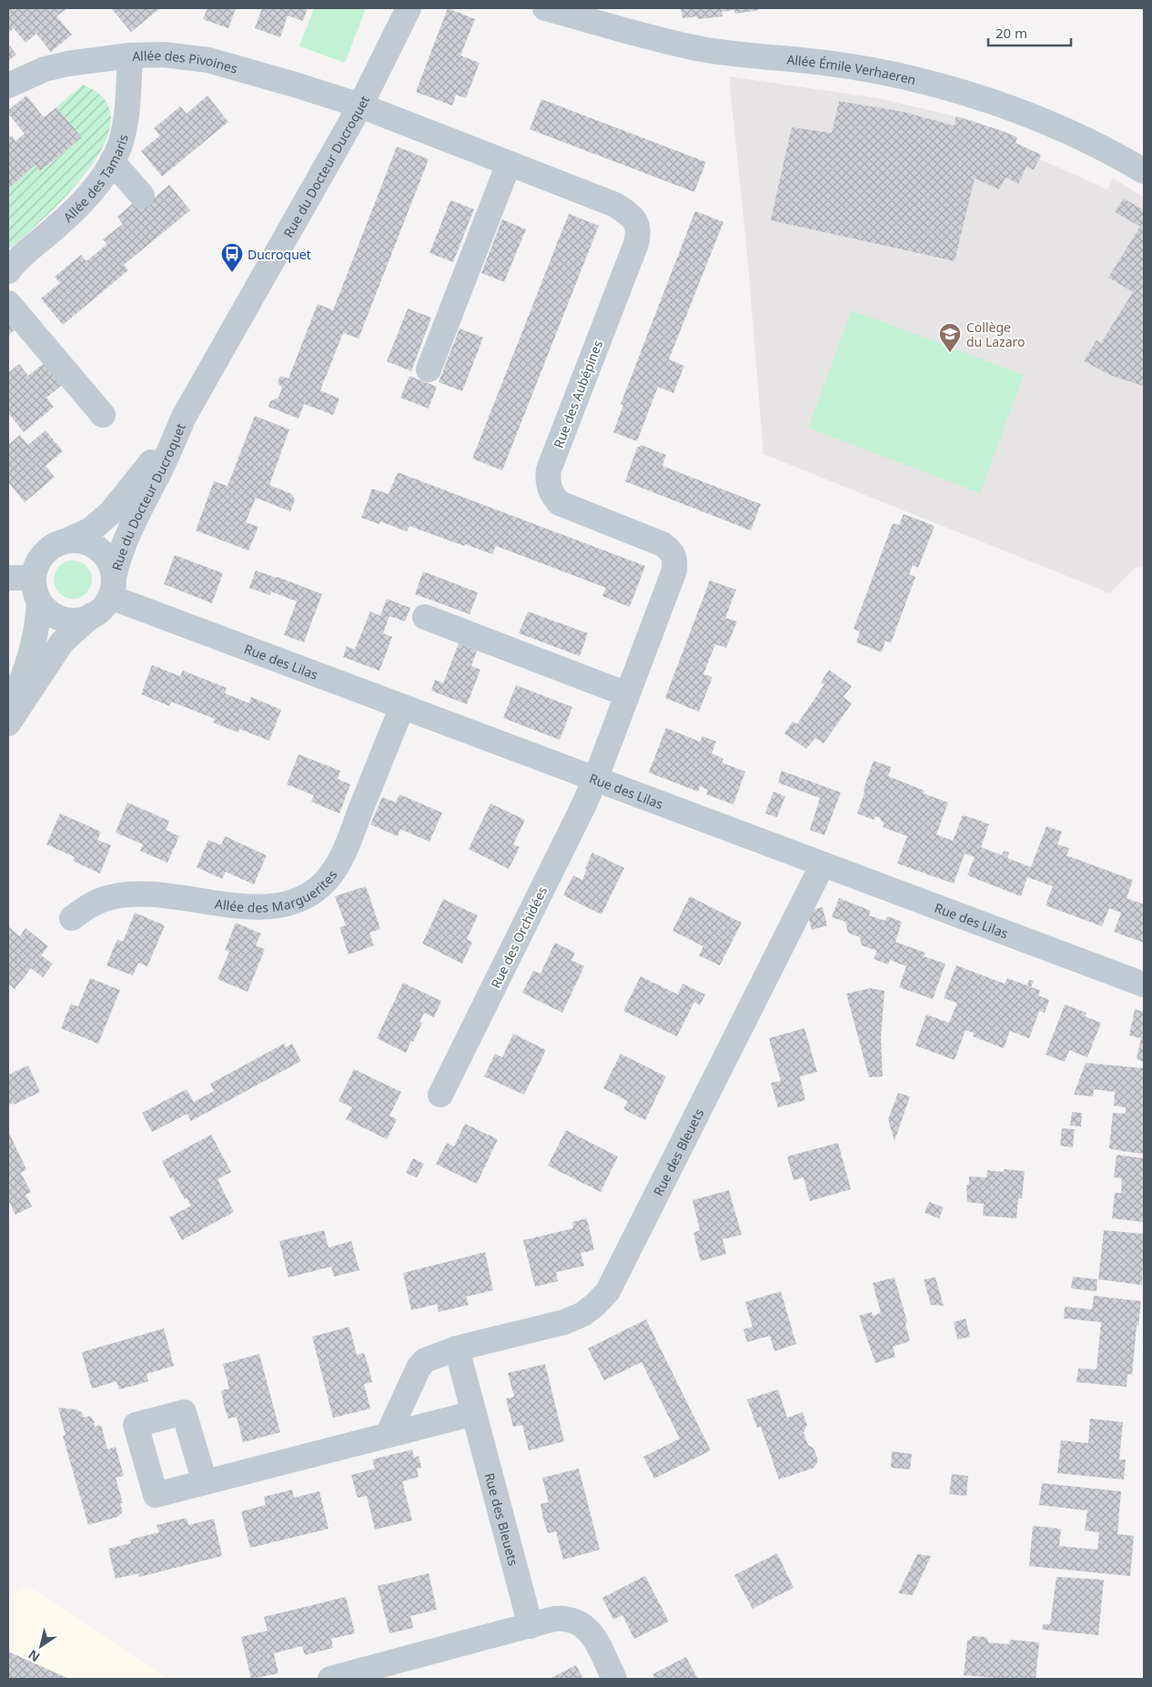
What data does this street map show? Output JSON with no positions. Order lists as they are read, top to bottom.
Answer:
{
  "streets": {
    "street": [
      "Allée des Pivoines",
      "Allée Émile Verhaeren",
      "Rue du Docteur Ducroquet",
      "Allée des Tamaris",
      "Rue des Aubépines",
      "Rue des Lilas",
      "Allée des Marguerites",
      "Rue des Orchidées",
      "Rue des Bleuets"
    ]
  },
  "crossings": [
    ["Allée des Pivoines", "Rue du Docteur Ducroquet"],
    ["Allée des Pivoines", "Allée des Tamaris"],
    ["Allée des Pivoines", "Rue des Aubépines"],
    ["Rue du Docteur Ducroquet", "Rue des Aubépines"],
    ["Rue du Docteur Ducroquet", "Rue des Lilas"],
    ["Rue des Aubépines", "Rue des Lilas"],
    ["Rue des Aubépines", "Rue des Orchidées"],
    ["Rue des Lilas", "Allée des Marguerites"],
    ["Rue des Lilas", "Rue des Orchidées"],
    ["Rue des Lilas", "Rue des Bleuets"]
  ],
  "places": {
    "bus stop": ["Ducroquet"],
    "school or university": ["Collège du Lazaro"]
  },
  "scale_bar": "20 m",
  "north": "bottom left"
}
